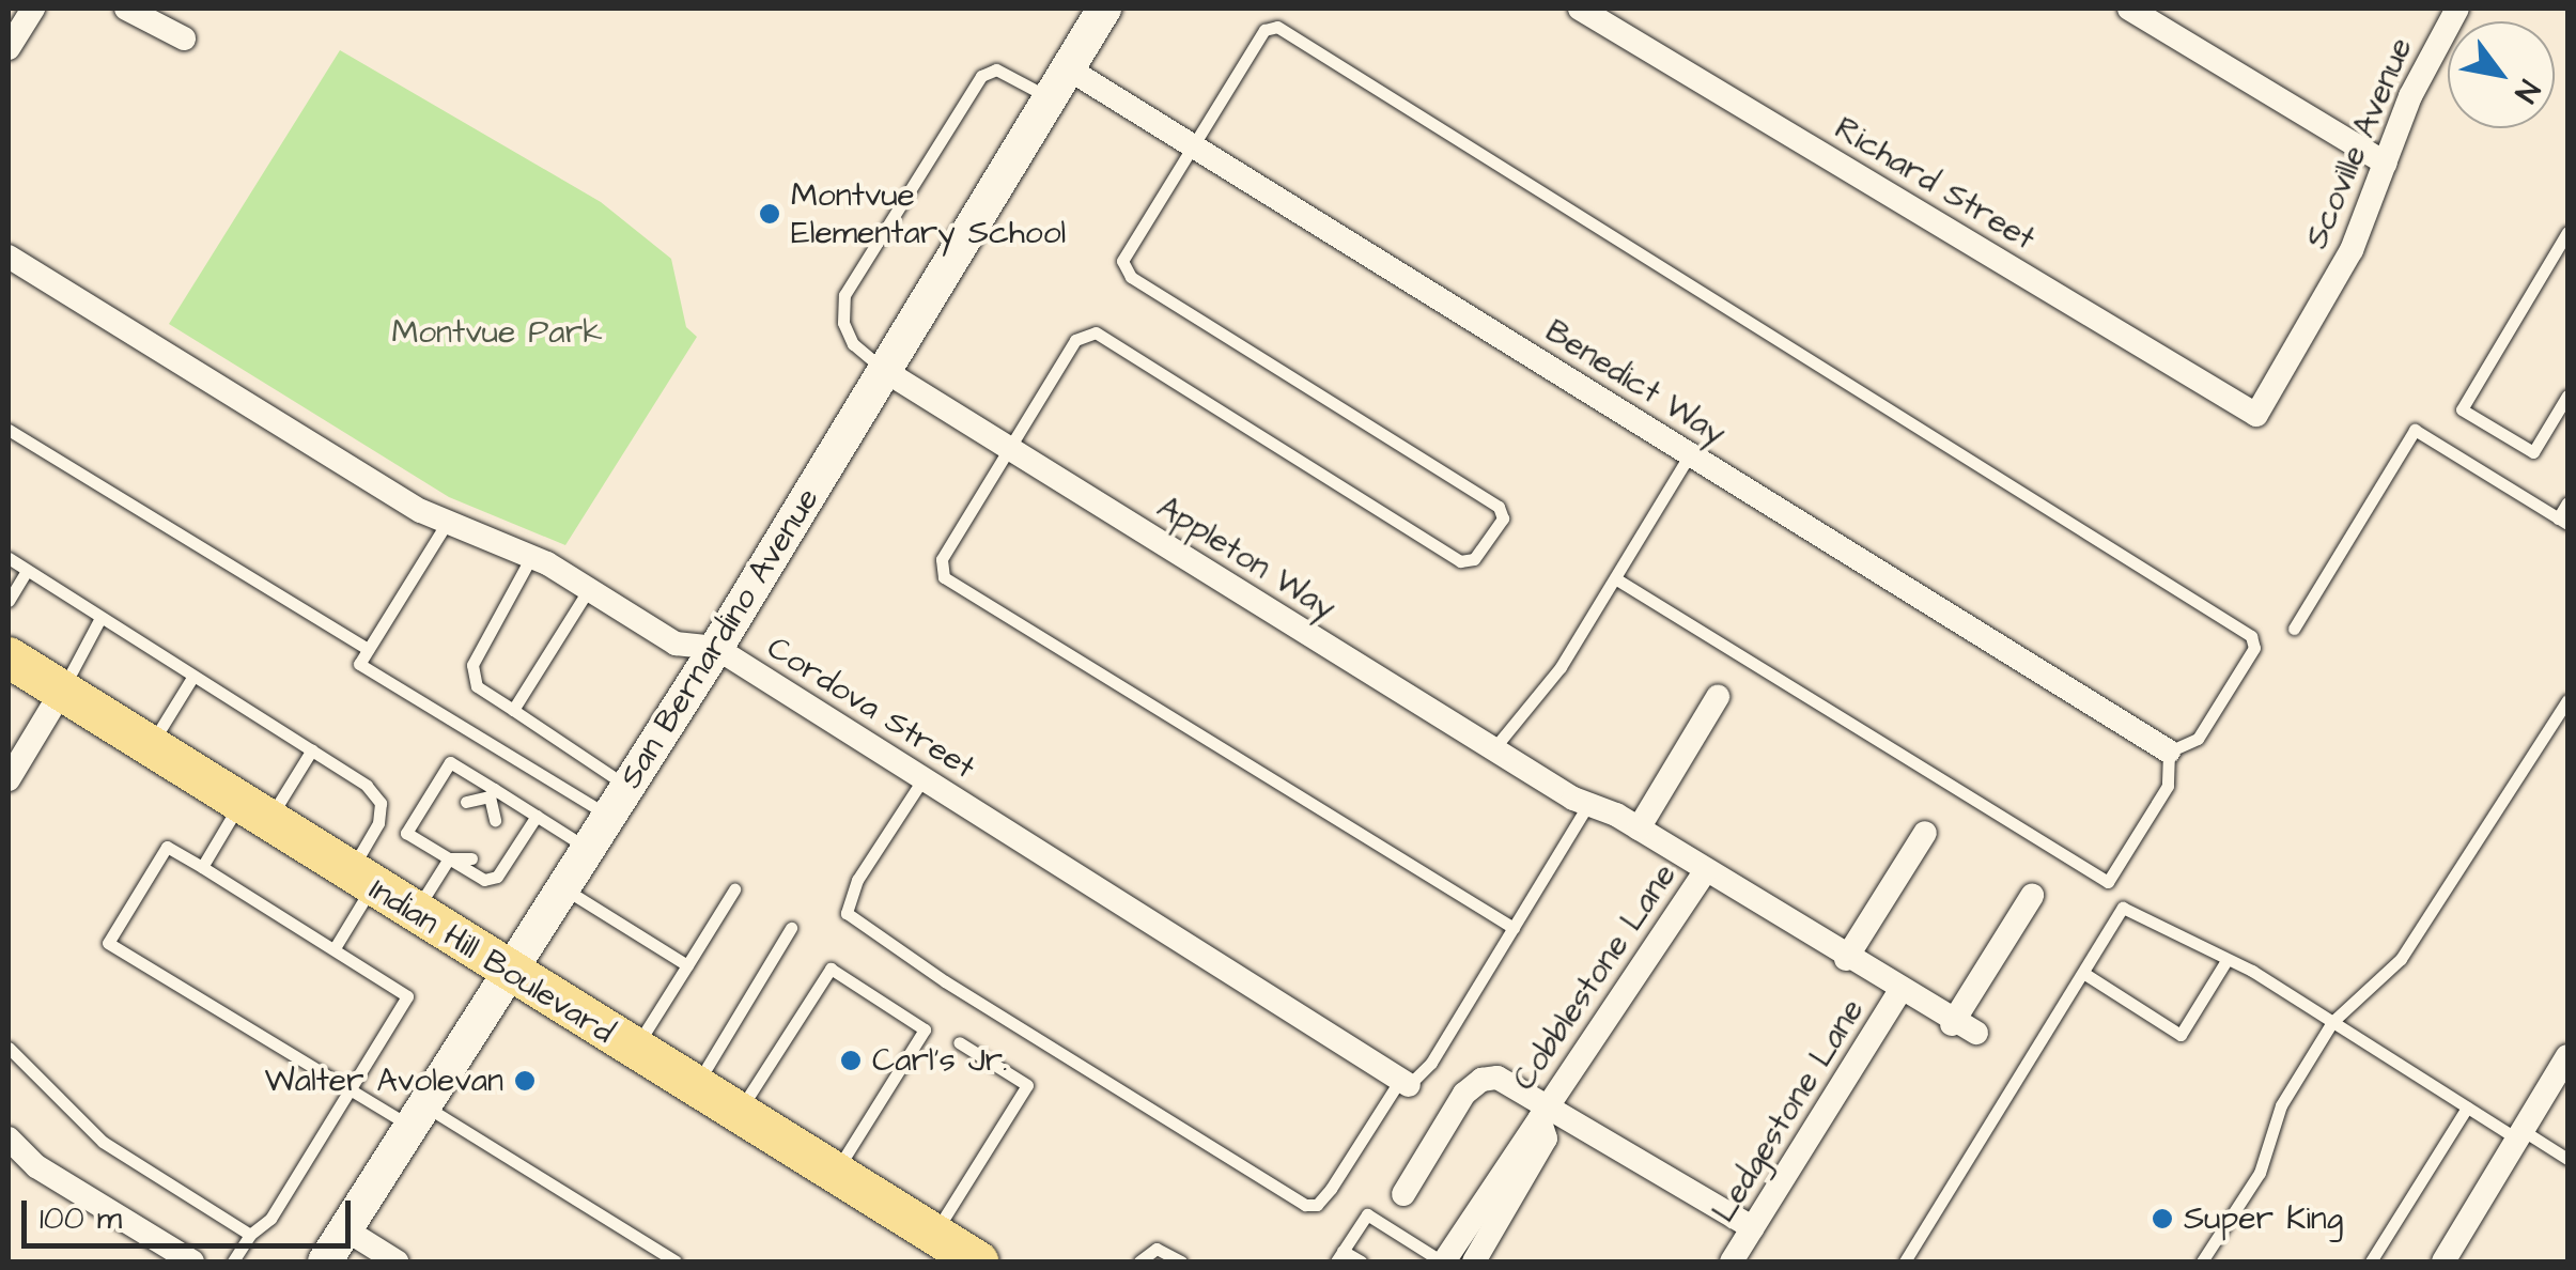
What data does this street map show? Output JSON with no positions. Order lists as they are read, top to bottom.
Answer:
{
  "streets": {
    "main road": ["San Bernardino Avenue", "Indian Hill Boulevard"],
    "street": [
      "Scoville Avenue",
      "Richard Street",
      "Benedict Way",
      "Appleton Way",
      "Cordova Street",
      "Cobblestone Lane",
      "Ledgestone Lane"
    ]
  },
  "crossings": [
    ["Scoville Avenue", "Richard Street"],
    ["Benedict Way", "San Bernardino Avenue"],
    ["Appleton Way", "San Bernardino Avenue"],
    ["Appleton Way", "Cobblestone Lane"],
    ["Appleton Way", "Ledgestone Lane"],
    ["San Bernardino Avenue", "Cordova Street"],
    ["San Bernardino Avenue", "Indian Hill Boulevard"]
  ],
  "parks": ["Montvue Park"],
  "places": [
    "Montvue Elementary School",
    "Carl's Jr.",
    "Walter Avolevan",
    "Super King"
  ],
  "scale_bar": "100 m",
  "north": "bottom right"
}
